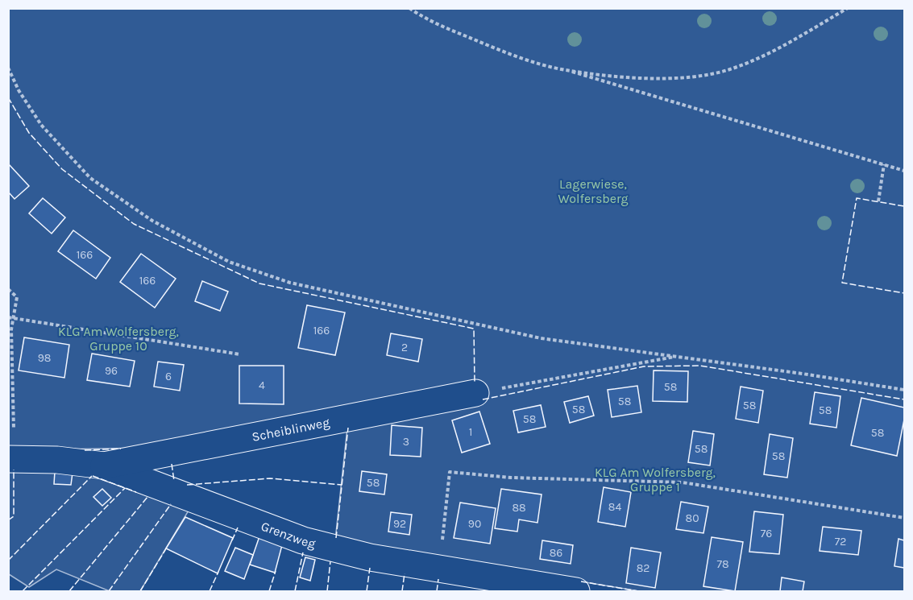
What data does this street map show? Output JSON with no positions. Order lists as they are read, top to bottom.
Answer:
{
  "streets": {
    "street": ["Scheiblinweg", "Grenzweg"]
  },
  "crossings": [
    ["Scheiblinweg", "Grenzweg"]
  ],
  "parks": ["Lagerwiese, Wolfersberg", "KLG Am Wolfersberg, Gruppe 10", "KLG Am Wolfersberg, Gruppe 1"],
  "house_numbers": [
    "166",
    "166",
    "166",
    "2",
    "98",
    "96",
    "6",
    "4",
    "58",
    "58",
    "58",
    "58",
    "58",
    "58",
    "1",
    "58",
    "3",
    "58",
    "58",
    "58",
    "84",
    "88",
    "80",
    "92",
    "90",
    "76",
    "72",
    "86",
    "78",
    "82"
  ]
}
